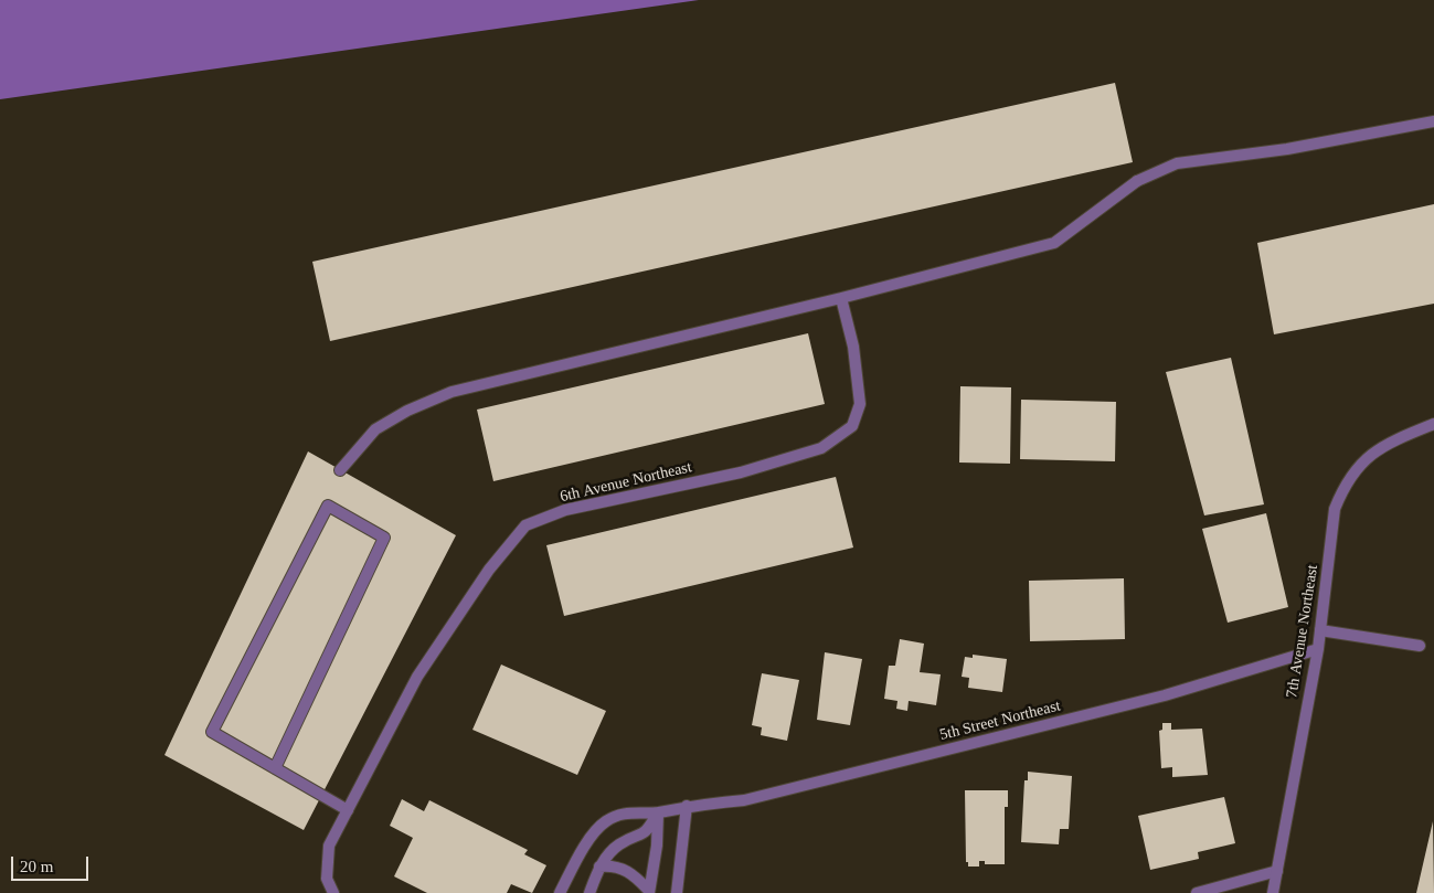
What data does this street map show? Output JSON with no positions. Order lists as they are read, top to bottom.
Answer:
{
  "streets": {
    "street": ["6th Avenue Northeast", "7th Avenue Northeast", "5th Street Northeast"]
  },
  "crossings": [
    ["7th Avenue Northeast", "5th Street Northeast"]
  ],
  "scale_bar": "20 m"
}
